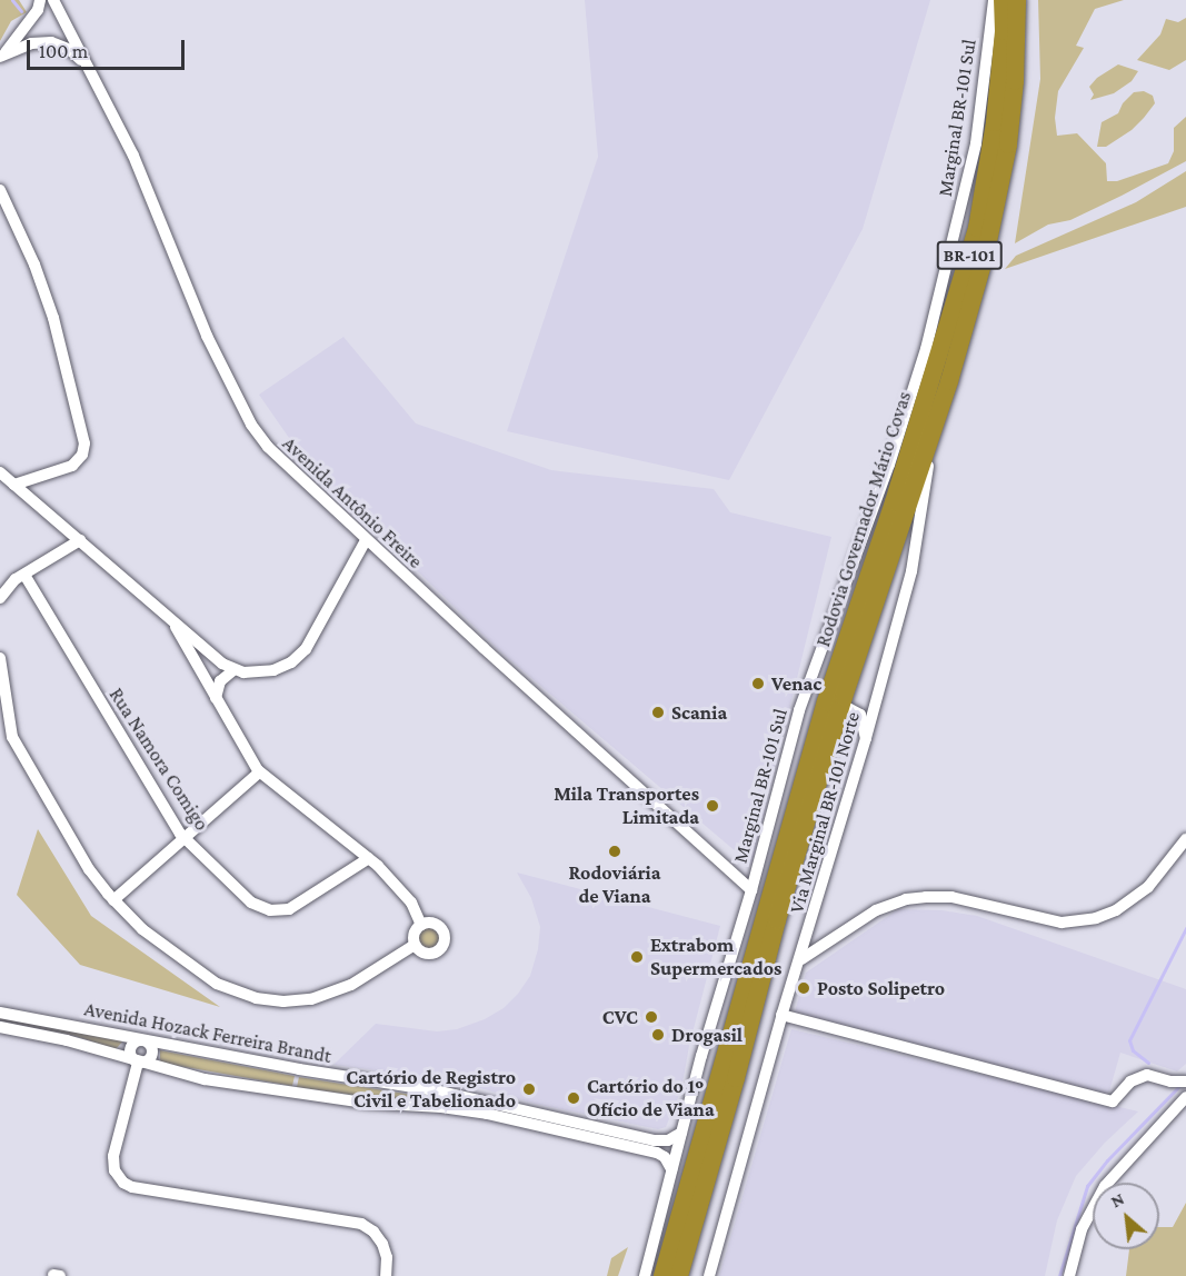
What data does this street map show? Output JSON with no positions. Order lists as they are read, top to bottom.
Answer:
{
  "streets": {
    "highway": ["BR-101", "Rodovia Governador Mário Covas"],
    "street": [
      "Marginal BR-101 Sul",
      "Avenida Antônio Freire",
      "Rua Namora Comigo",
      "Via Marginal BR-101 Norte",
      "Avenida Hozack Ferreira Brandt"
    ]
  },
  "crossings": [
    ["Marginal BR-101 Sul", "Avenida Antônio Freire"],
    ["Marginal BR-101 Sul", "Avenida Hozack Ferreira Brandt"],
    ["Rodovia Governador Mário Covas", "Via Marginal BR-101 Norte"]
  ],
  "places": [
    "Venac",
    "Scania",
    "Mila Transportes Limitada",
    "Rodoviária de Viana",
    "Extrabom Supermercados",
    "Posto Solipetro",
    "CVC",
    "Drogasil",
    "Cartório de Registro Civil e Tabelionado",
    "Cartório do 1º Ofício de Viana"
  ],
  "scale_bar": "100 m",
  "north": "top left"
}
